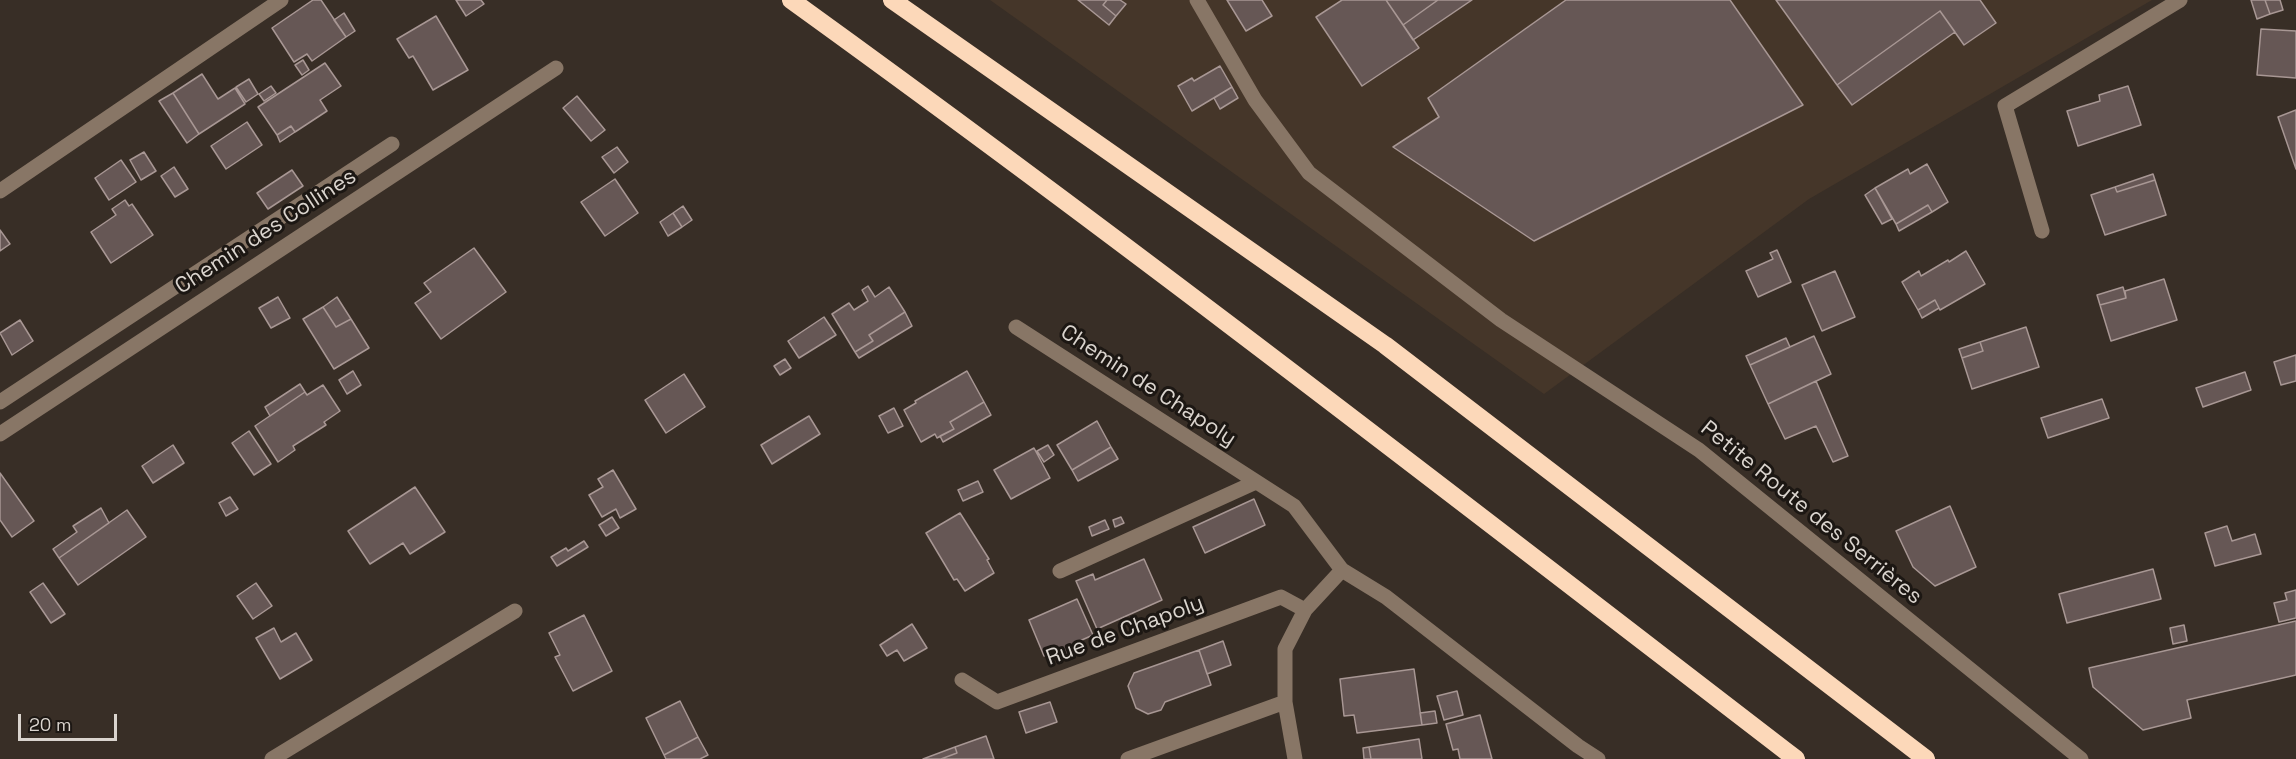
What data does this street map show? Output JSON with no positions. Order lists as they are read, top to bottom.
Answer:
{
  "streets": {
    "street": [
      "Chemin des Collines",
      "Chemin de Chapoly",
      "Petite Route des Serrières",
      "Rue de Chapoly"
    ]
  },
  "scale_bar": "20 m"
}
